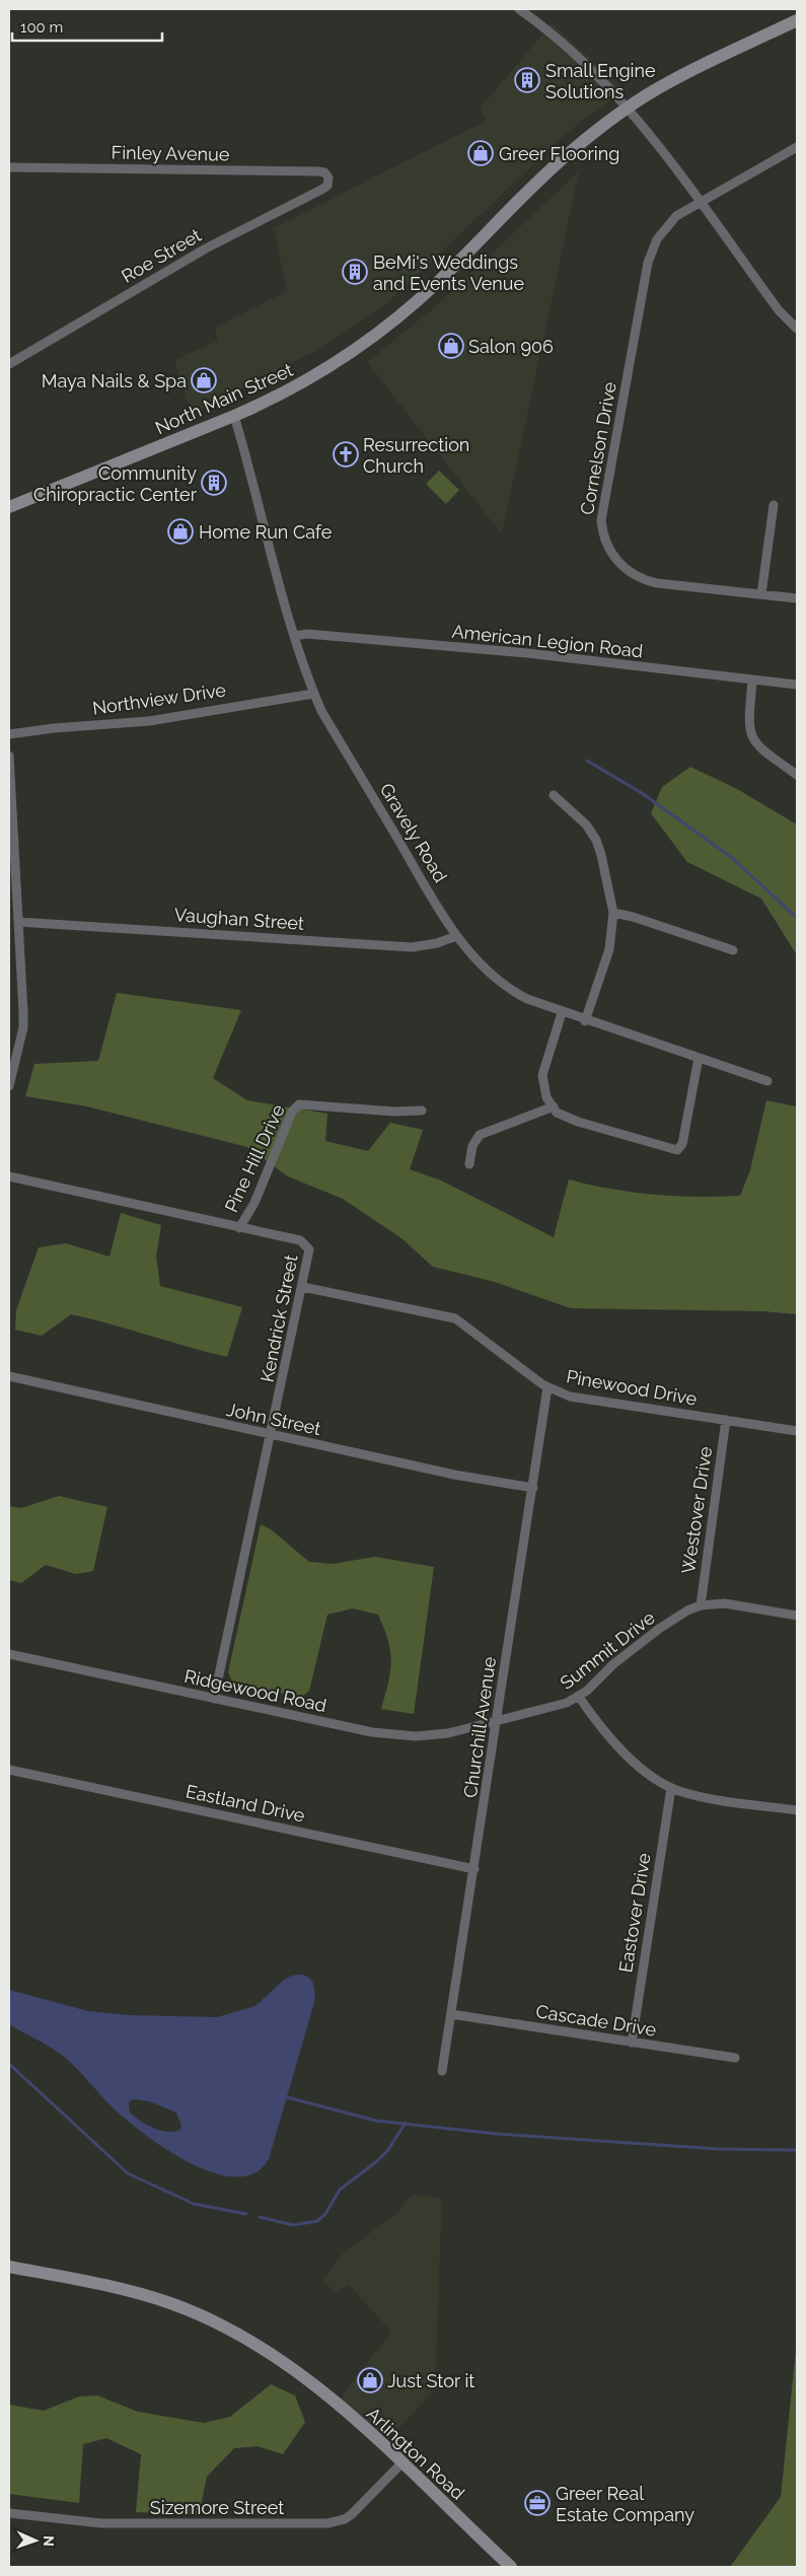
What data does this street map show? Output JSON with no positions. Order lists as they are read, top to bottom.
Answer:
{
  "streets": {
    "main road": ["North Main Street", "Arlington Road"],
    "street": [
      "Finley Avenue",
      "Roe Street",
      "Cornelson Drive",
      "American Legion Road",
      "Northview Drive",
      "Gravely Road",
      "Vaughan Street",
      "Pine Hill Drive",
      "Kendrick Street",
      "Pinewood Drive",
      "John Street",
      "Westover Drive",
      "Summit Drive",
      "Ridgewood Road",
      "Churchill Avenue",
      "Eastland Drive",
      "Eastover Drive",
      "Cascade Drive",
      "Sizemore Street"
    ]
  },
  "crossings": [
    ["Finley Avenue", "Roe Street"],
    ["North Main Street", "Gravely Road"],
    ["American Legion Road", "Gravely Road"],
    ["Northview Drive", "Gravely Road"],
    ["Gravely Road", "Vaughan Street"],
    ["Pine Hill Drive", "Kendrick Street"],
    ["Kendrick Street", "Pinewood Drive"],
    ["Kendrick Street", "John Street"],
    ["Kendrick Street", "Ridgewood Road"],
    ["Pinewood Drive", "Westover Drive"],
    ["Pinewood Drive", "Churchill Avenue"],
    ["John Street", "Churchill Avenue"],
    ["Westover Drive", "Summit Drive"],
    ["Summit Drive", "Ridgewood Road"],
    ["Summit Drive", "Churchill Avenue"],
    ["Ridgewood Road", "Churchill Avenue"],
    ["Churchill Avenue", "Eastland Drive"],
    ["Churchill Avenue", "Cascade Drive"],
    ["Eastover Drive", "Cascade Drive"],
    ["Arlington Road", "Sizemore Street"]
  ],
  "places": {
    "building": ["Small Engine Solutions", "BeMi's Weddings and Events Venue", "Community Chiropractic Center"],
    "shop": [
      "Greer Flooring",
      "Salon 906",
      "Maya Nails & Spa",
      "Home Run Cafe",
      "Just Stor it"
    ],
    "church": ["Resurrection Church"],
    "office": ["Greer Real Estate Company"]
  },
  "scale_bar": "100 m",
  "north": "right"
}
